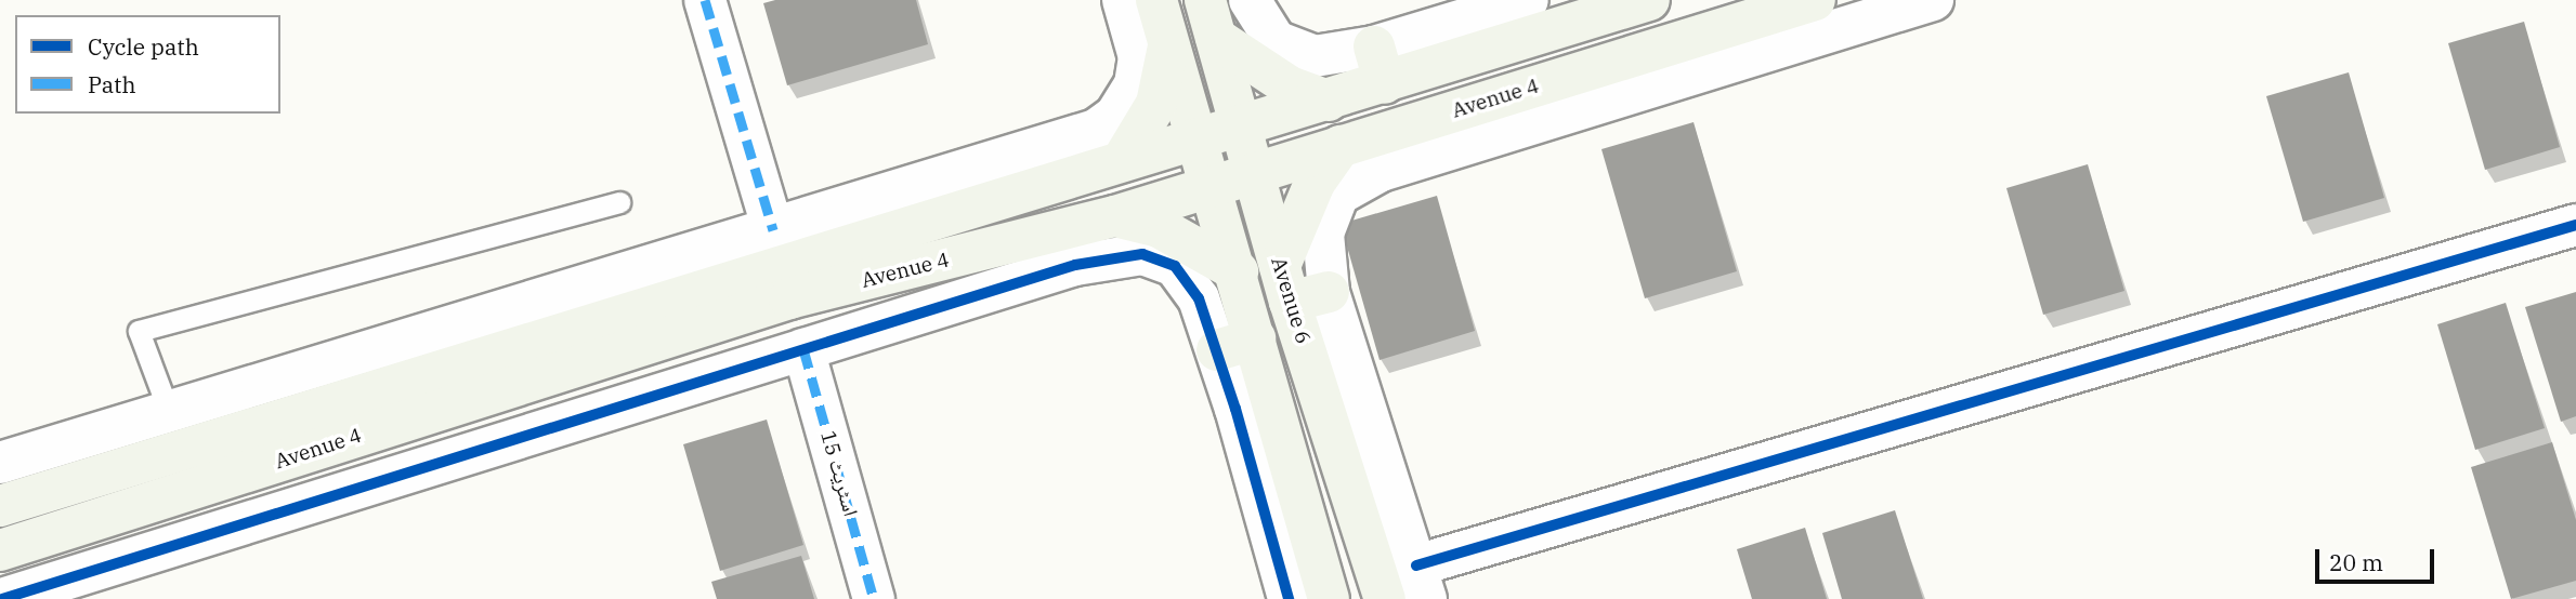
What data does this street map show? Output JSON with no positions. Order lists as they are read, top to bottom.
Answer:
{
  "streets": {
    "main road": ["Avenue 4", "Avenue 6"],
    "street": ["اسٹریٹ 15"]
  },
  "crossings": [
    ["Avenue 4", "Avenue 6"]
  ],
  "legend": ["Cycle path", "Path"],
  "scale_bar": "20 m"
}
